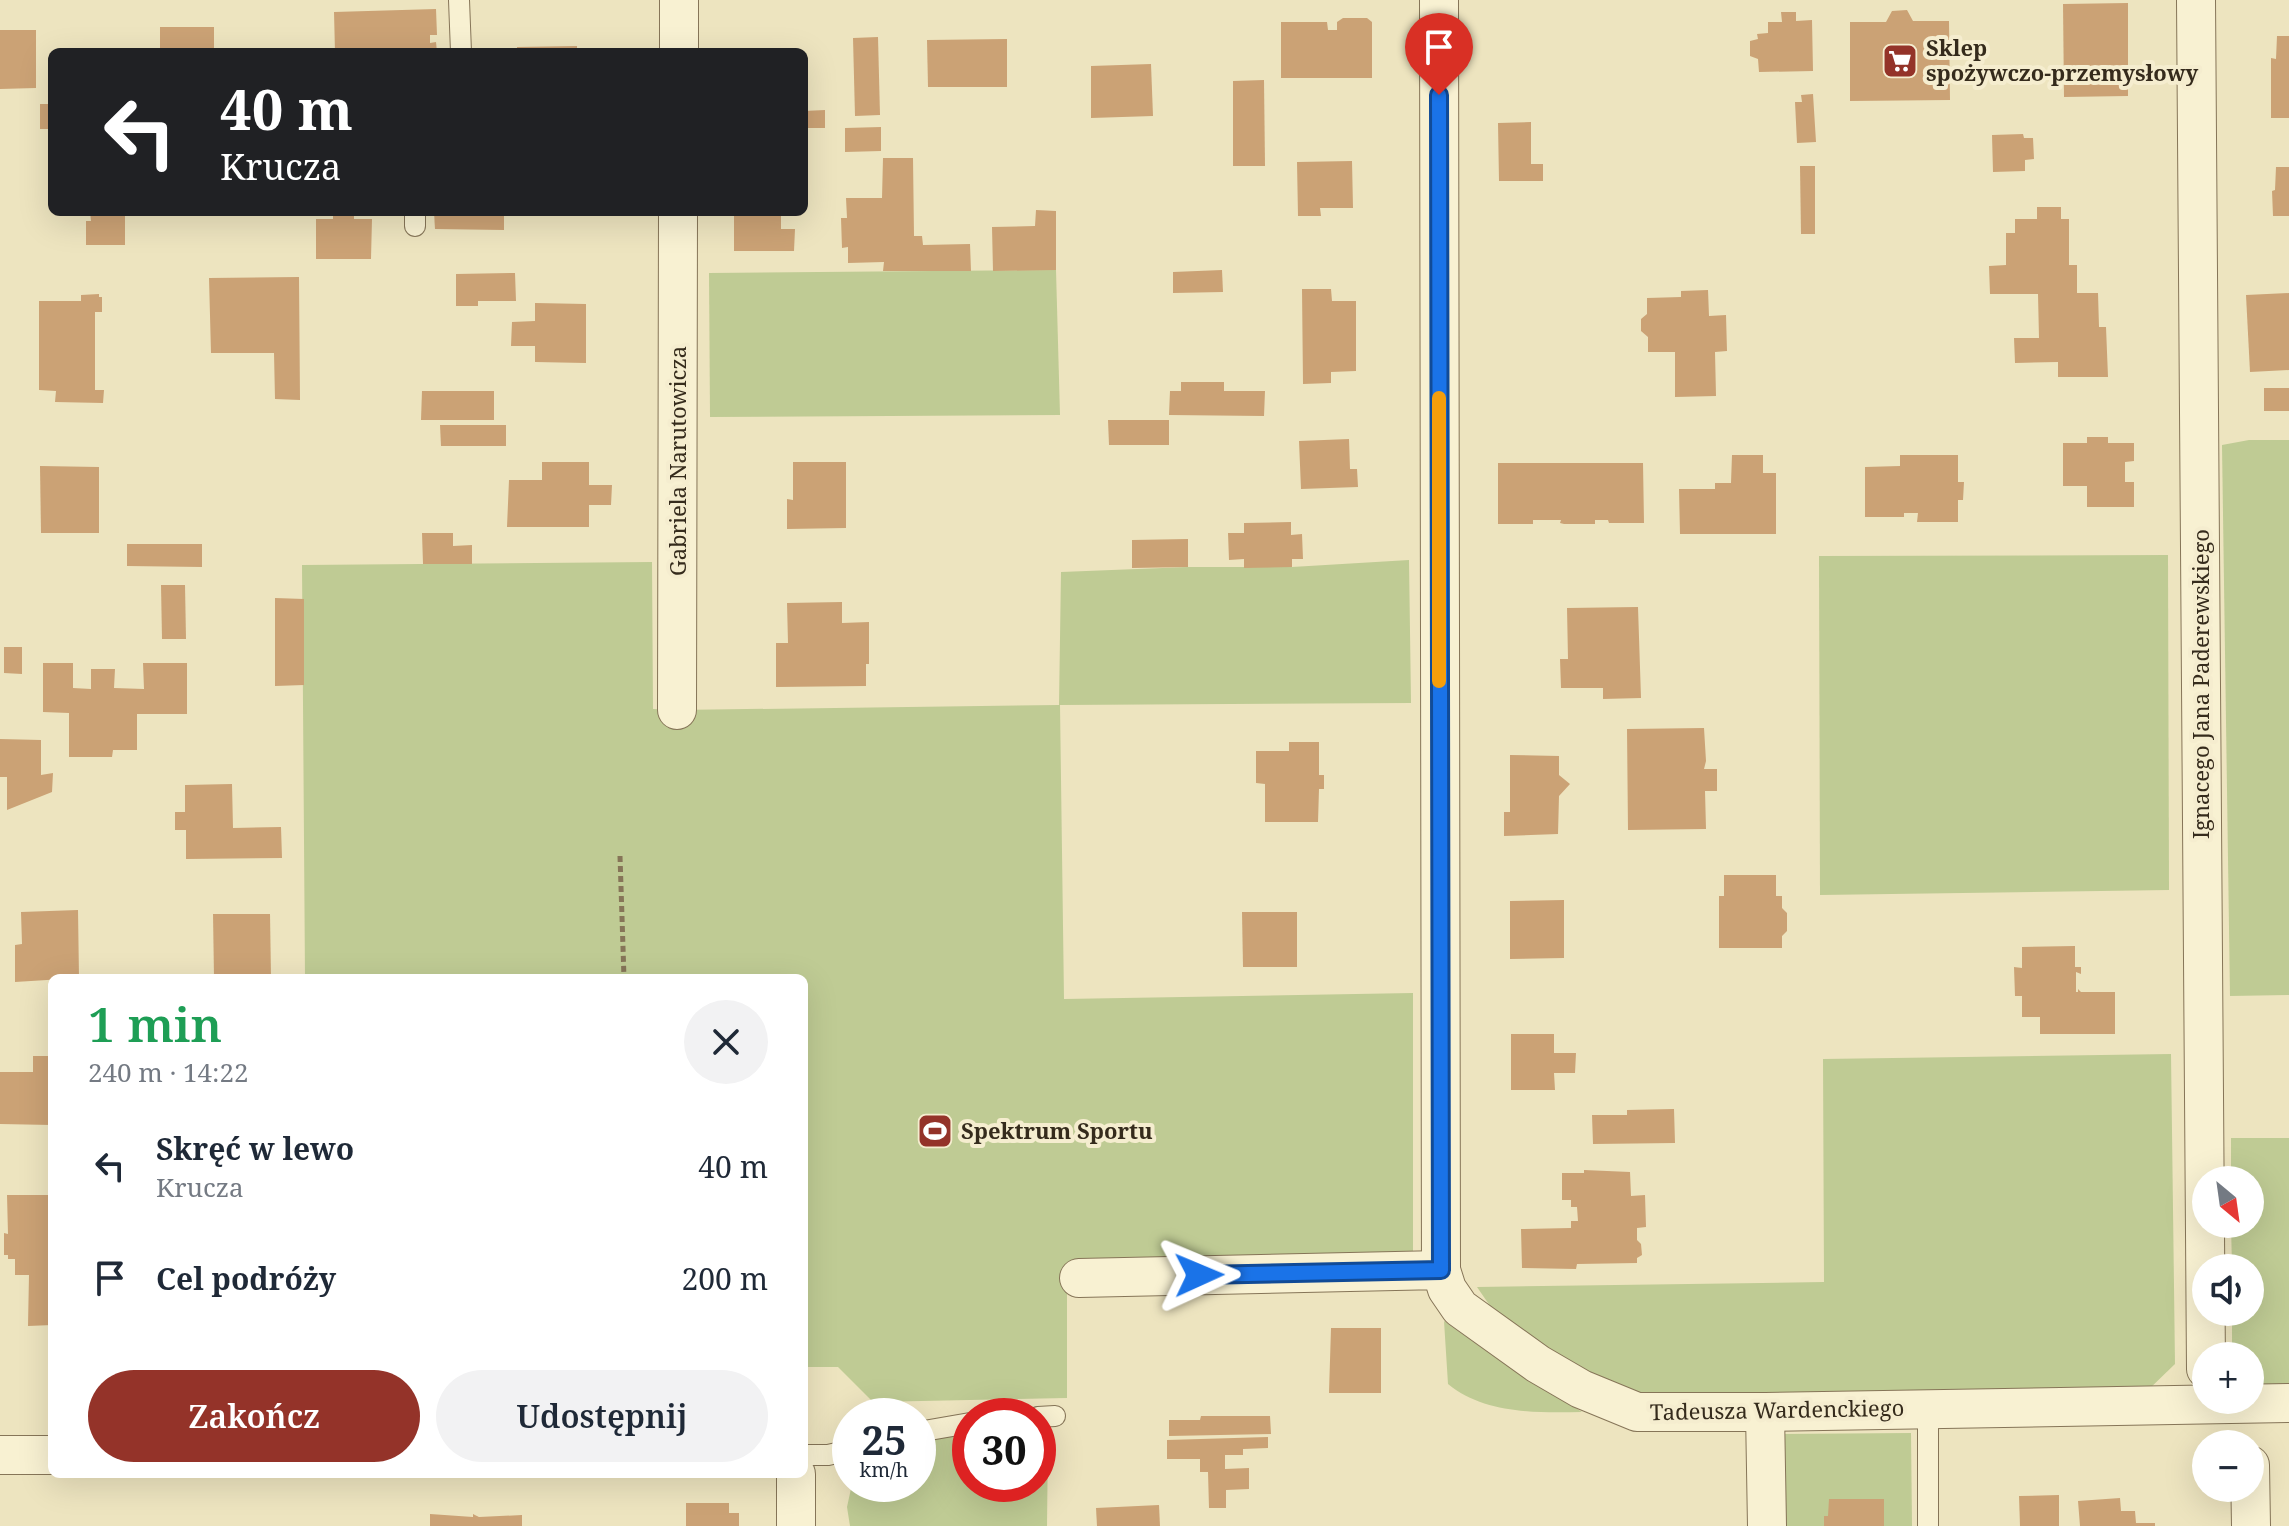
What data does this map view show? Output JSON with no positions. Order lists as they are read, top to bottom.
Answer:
{
  "streets": {
    "street": ["Gabriela Narutowicza", "Ignacego Jana Paderewskiego", "Tadeusza Wardenckiego"]
  },
  "places": {
    "supermarket": ["Sklep spożywczo-przemysłowy"],
    "sports": ["Spektrum Sportu"]
  },
  "north": "bottom right",
  "page": {
    "turn": ["40 m", "Krucza"],
    "heading": ["1 min", "240 m · 14:22"],
    "list": [
      {
        "name": "Skręć w lewo",
        "note": "Krucza",
        "value": "40 m"
      },
      {
        "name": "Cel podróży",
        "value": "200 m"
      }
    ],
    "map_buttons": ["+", "−"],
    "buttons": ["Zakończ", "Udostępnij"],
    "speed": "25 km/h",
    "limit": "30"
  }
}
